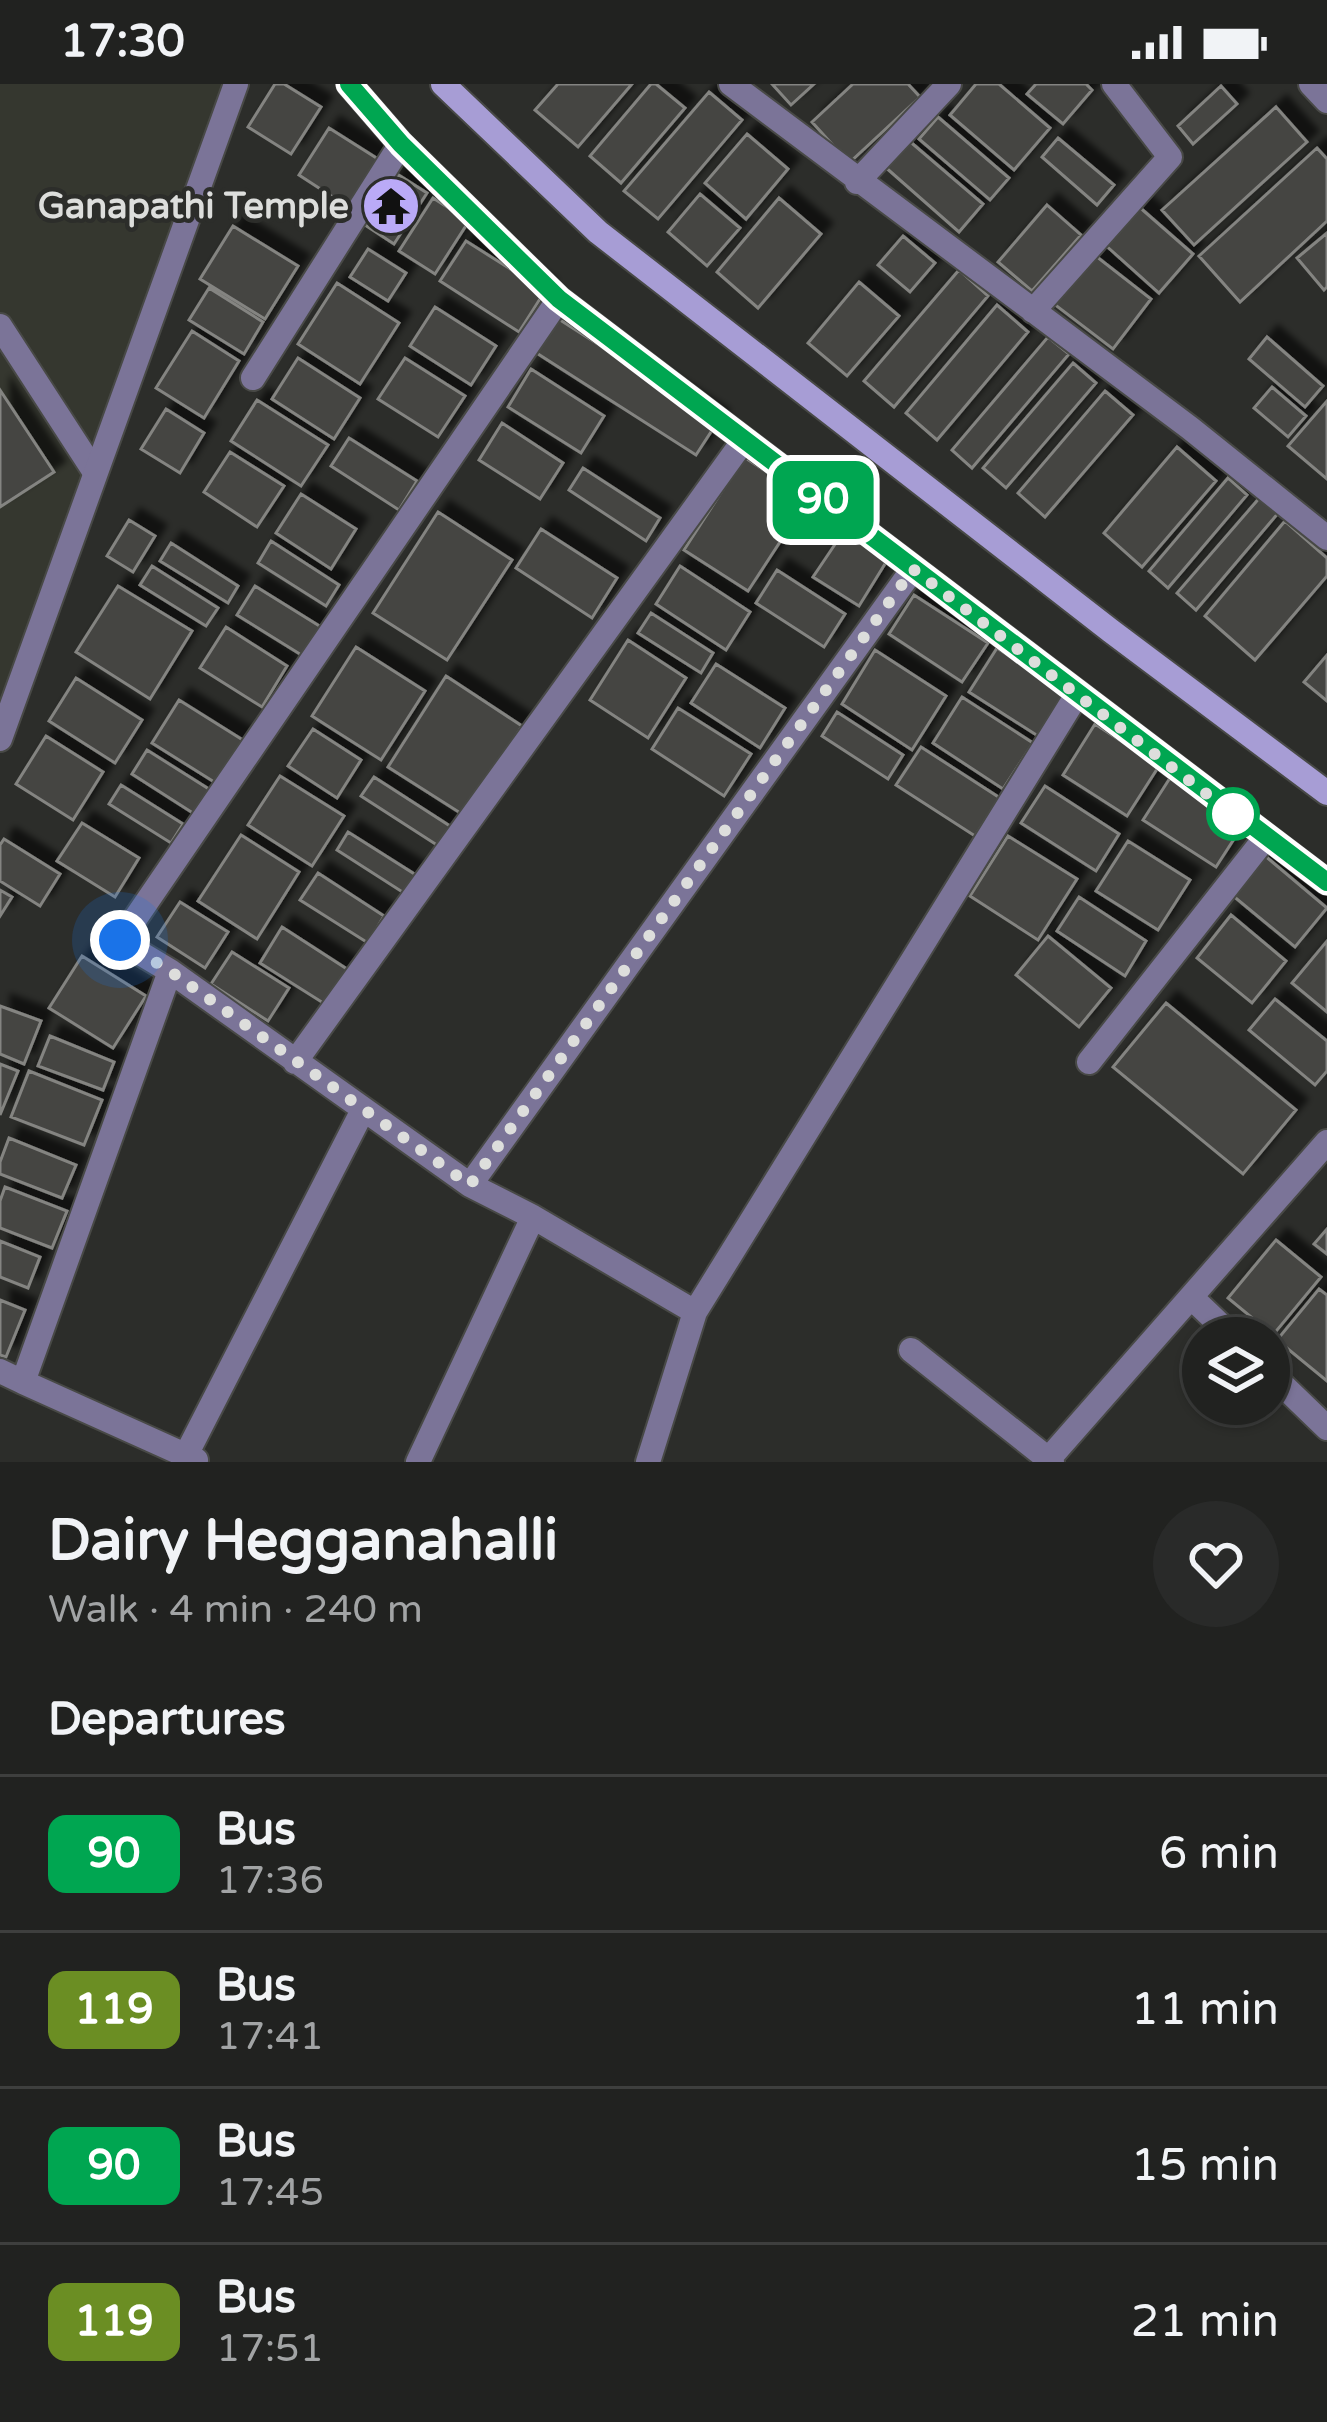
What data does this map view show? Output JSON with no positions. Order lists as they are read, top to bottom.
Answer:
{
  "places": {
    "temple": ["Ganapathi Temple"]
  },
  "lines": ["bus line 90"],
  "page": {
    "status": "17:30",
    "on_map": "90",
    "heading": [
      ["Dairy Hegganahalli", "Walk · 4 min · 240 m"],
      "Departures"
    ],
    "list": [
      {
        "mark": "90",
        "name": "Bus",
        "note": "17:36",
        "value": "6 min"
      },
      {
        "mark": "119",
        "name": "Bus",
        "note": "17:41",
        "value": "11 min"
      },
      {
        "mark": "90",
        "name": "Bus",
        "note": "17:45",
        "value": "15 min"
      },
      {
        "mark": "119",
        "name": "Bus",
        "note": "17:51",
        "value": "21 min"
      }
    ]
  }
}
